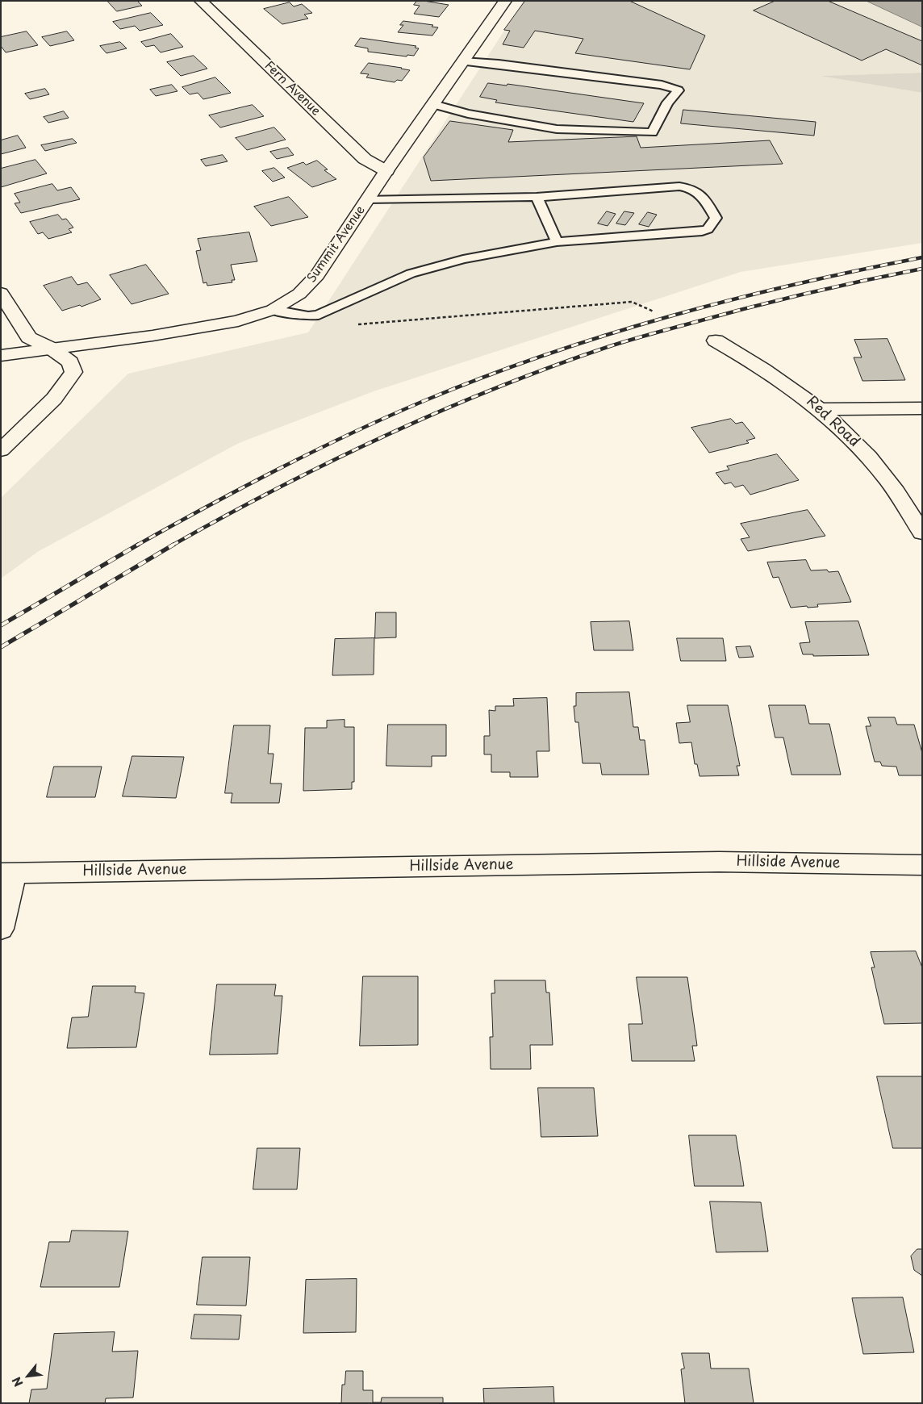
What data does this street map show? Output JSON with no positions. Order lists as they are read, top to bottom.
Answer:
{
  "streets": {
    "street": [
      "Fern Avenue",
      "Summit Avenue",
      "Red Road",
      "Hillside Avenue"
    ]
  },
  "crossings": [
    ["Fern Avenue", "Summit Avenue"]
  ],
  "north": "bottom left"
}
